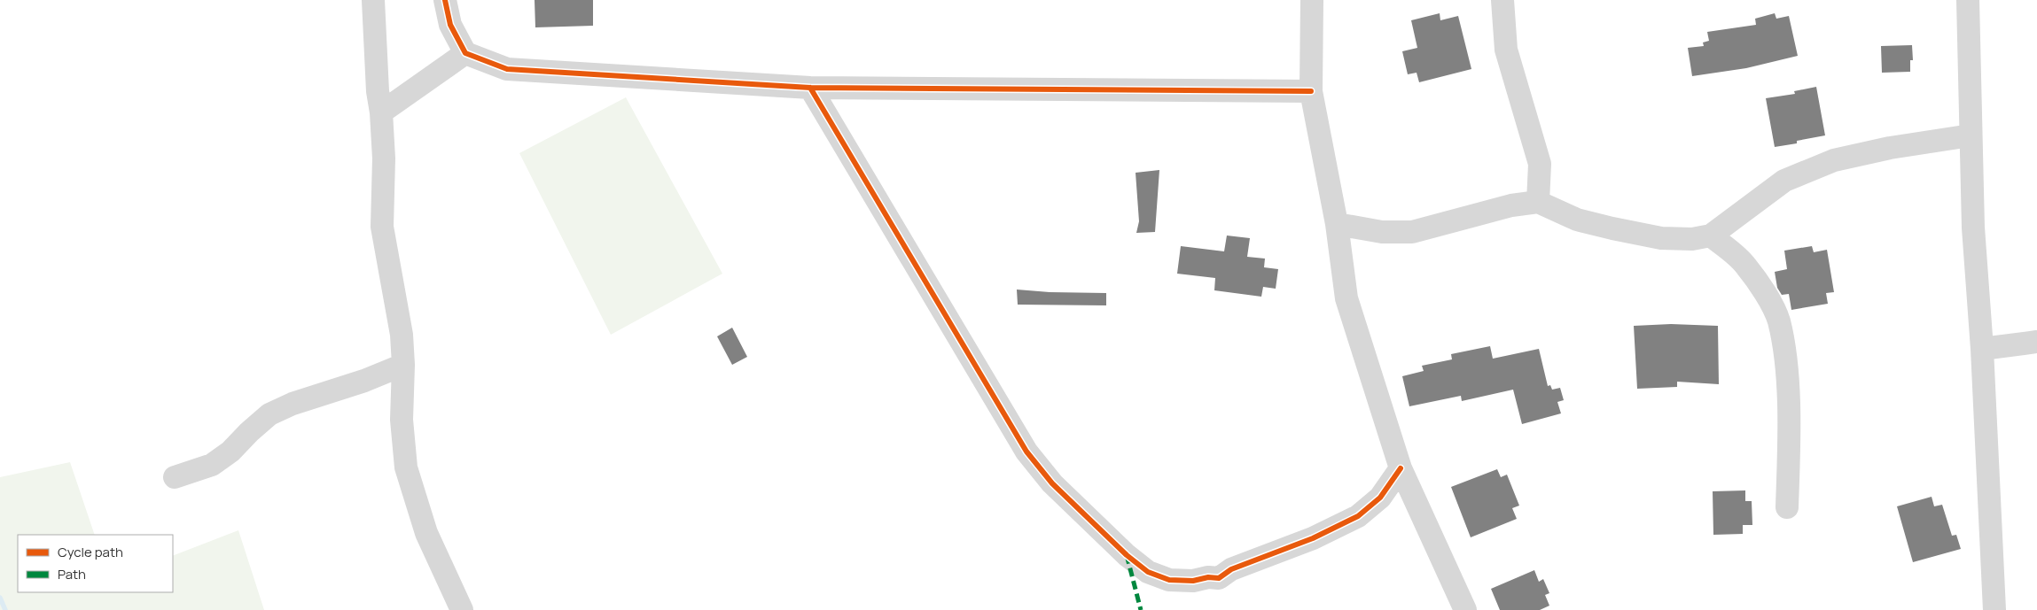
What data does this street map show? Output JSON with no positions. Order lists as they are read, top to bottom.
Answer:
{
  "legend": ["Cycle path", "Path"]
}
